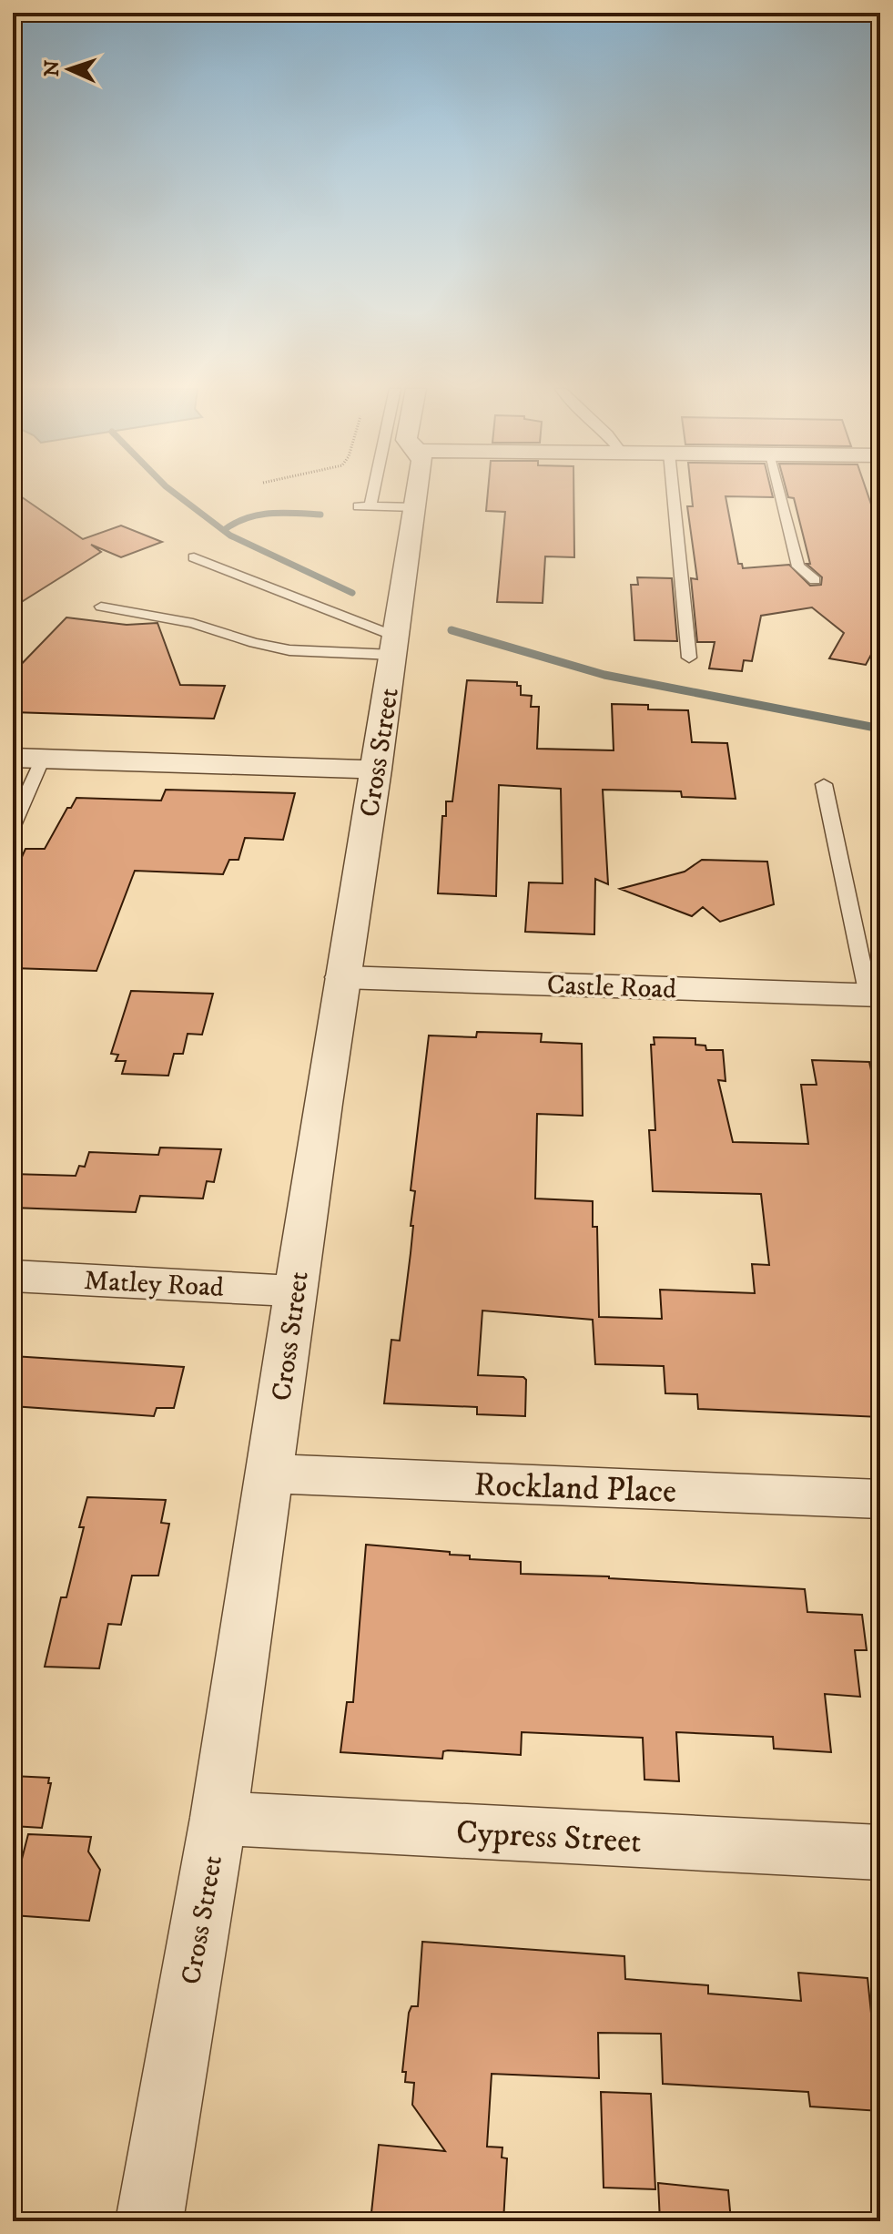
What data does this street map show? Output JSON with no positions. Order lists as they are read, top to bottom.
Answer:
{
  "streets": {
    "street": [
      "Cross Street",
      "Castle Road",
      "Matley Road",
      "Rockland Place",
      "Cypress Street"
    ]
  },
  "crossings": [
    ["Cross Street", "Castle Road"],
    ["Cross Street", "Matley Road"],
    ["Cross Street", "Rockland Place"],
    ["Cross Street", "Cypress Street"]
  ],
  "north": "left"
}
